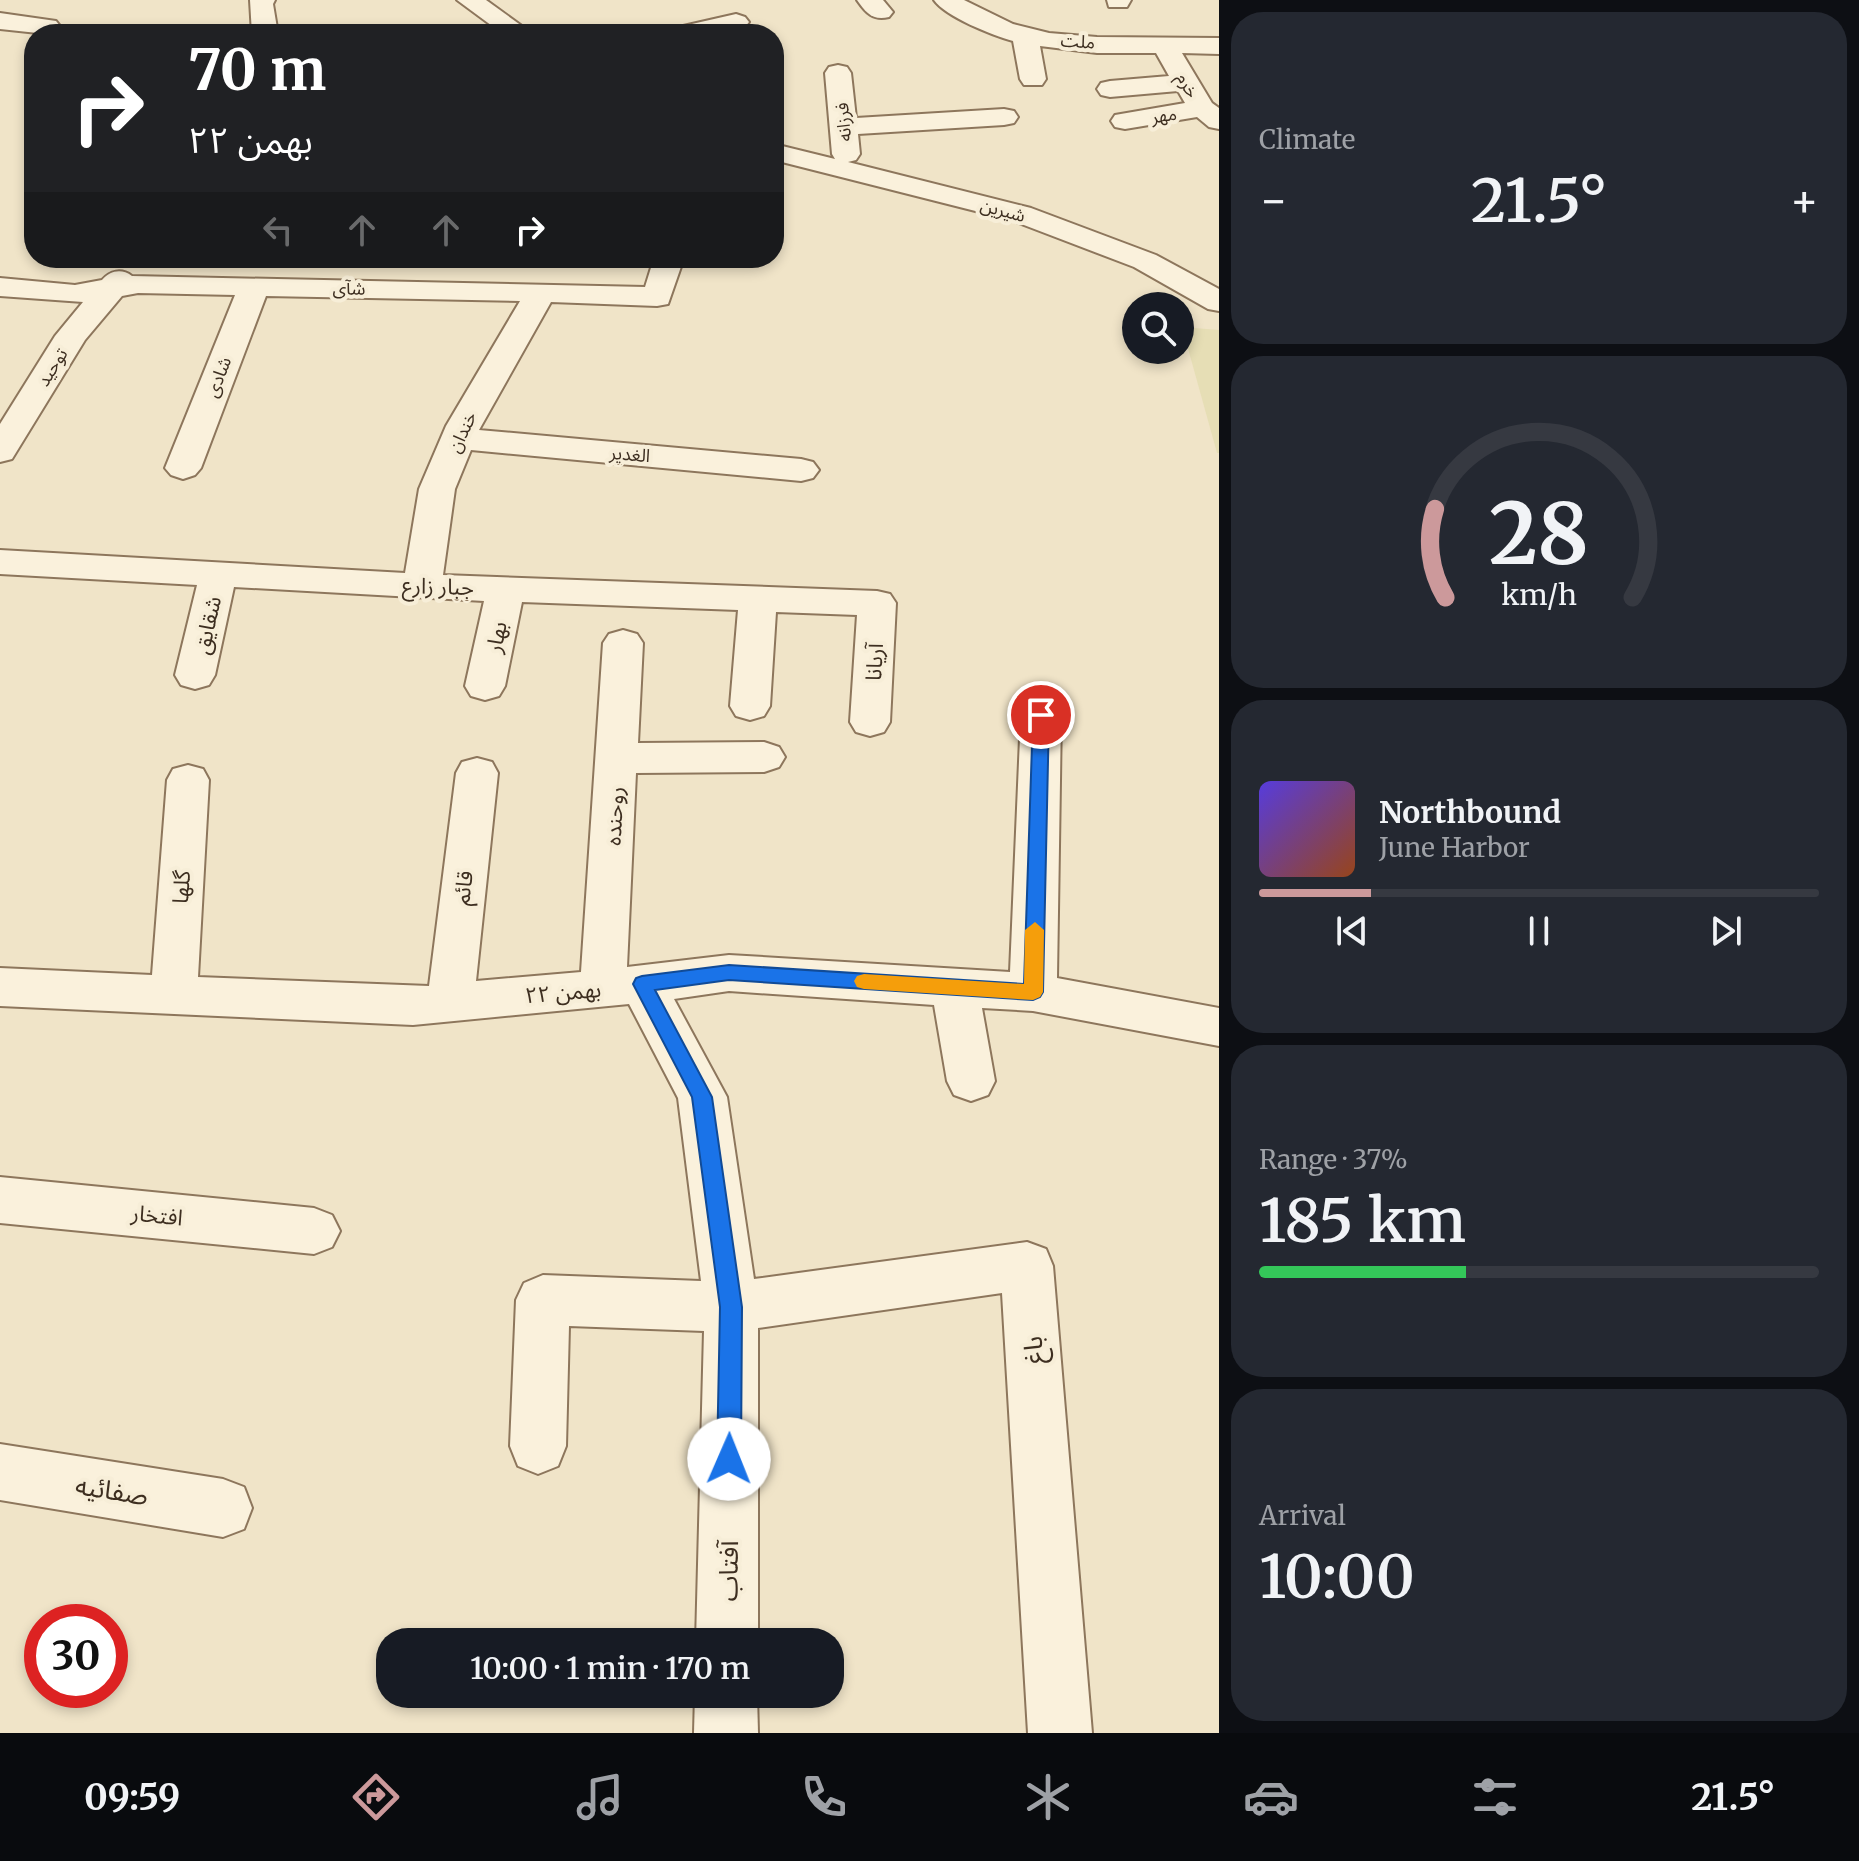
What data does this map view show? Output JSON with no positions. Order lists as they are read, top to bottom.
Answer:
{
  "streets": {
    "street": [
      "ملت",
      "خرم",
      "مهر",
      "فرزانه",
      "شیرین",
      "شآی",
      "توحید",
      "شادی",
      "خندان",
      "الغدیر",
      "جبار زارع",
      "شقایق",
      "بهار",
      "آریانا",
      "روحنده",
      "گلها",
      "قائم",
      "۲۲ بهمن",
      "افتخار",
      "باغ",
      "صفائیه",
      "آفتاب"
    ]
  },
  "crossings": [
    ["ملت", "خرم"],
    ["خرم", "مهر"],
    ["فرزانه", "شیرین"],
    ["شآی", "توحید"],
    ["شآی", "شادی"],
    ["شآی", "خندان"],
    ["خندان", "الغدیر"],
    ["خندان", "جبار زارع"],
    ["جبار زارع", "شقایق"],
    ["جبار زارع", "بهار"],
    ["جبار زارع", "آریانا"],
    ["روحنده", "۲۲ بهمن"],
    ["روحنده", "آفتاب"],
    ["گلها", "۲۲ بهمن"],
    ["قائم", "۲۲ بهمن"],
    ["۲۲ بهمن", "آفتاب"],
    ["باغ", "آفتاب"]
  ],
  "page": {
    "tile": [
      "Climate",
      ["Range · 37%", "185 km"],
      ["Arrival", "10:00"]
    ],
    "turn": ["70 m", "۲۲ بهمن"],
    "heat": ["−", "21.5°", "+"],
    "song": ["Northbound", "June Harbor"],
    "limit": "30",
    "trip": "10:00 · 1 min · 170 m",
    "tabs": ["09:59", "21.5°"],
    "gauge": ["28", "km/h"]
  }
}
